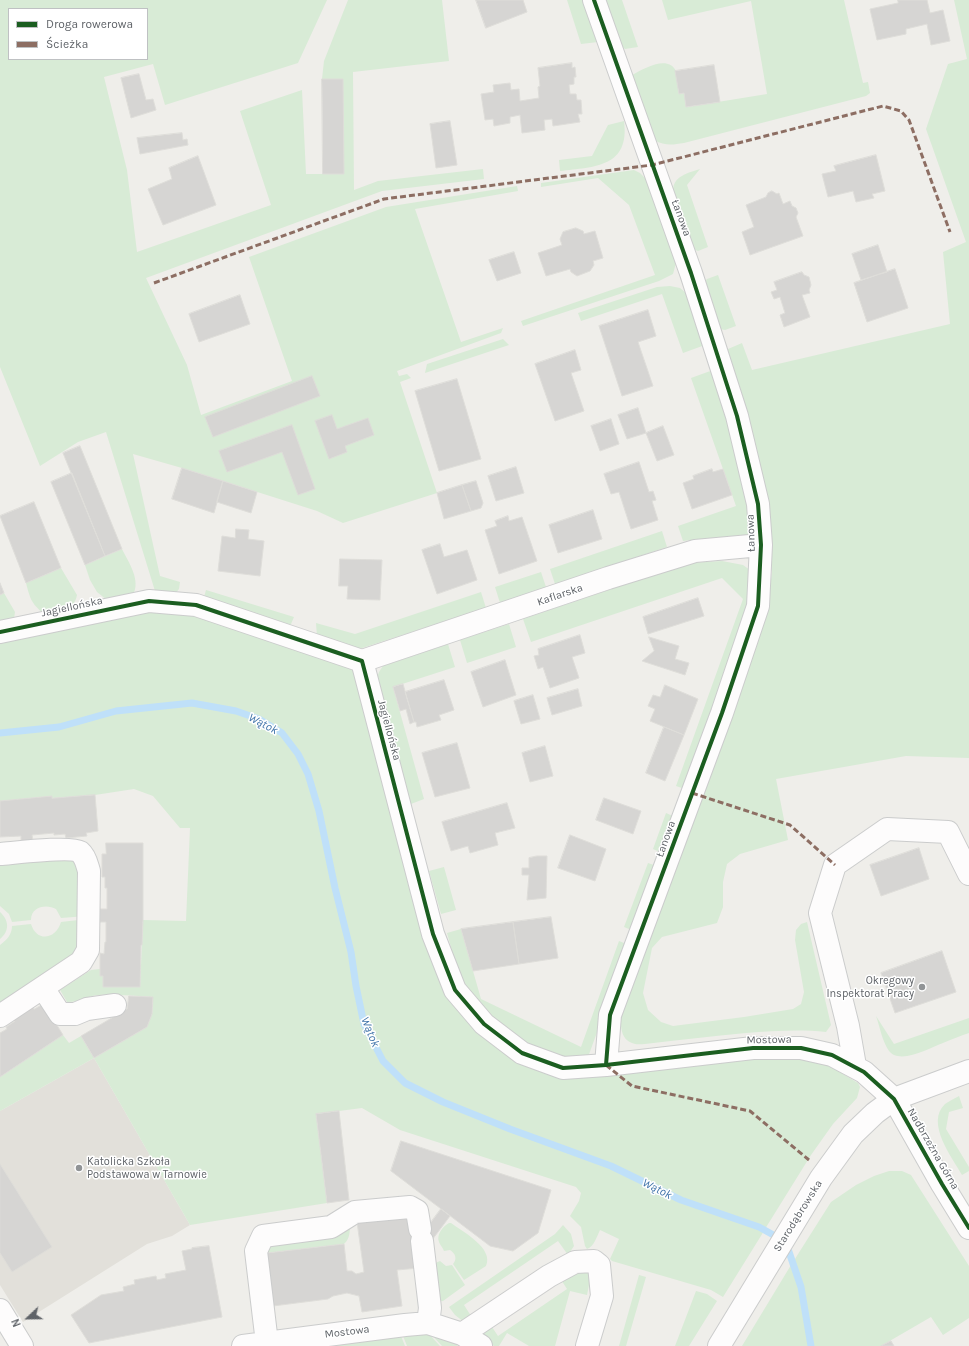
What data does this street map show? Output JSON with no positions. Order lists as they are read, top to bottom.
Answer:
{
  "streets": {
    "street": [
      "Łanowa",
      "Kaflarska",
      "Jagiellońska",
      "Mostowa",
      "Nadbrzeżna Górna",
      "Starodąbrowska"
    ]
  },
  "crossings": [
    ["Łanowa", "Kaflarska"],
    ["Łanowa", "Jagiellońska"],
    ["Łanowa", "Mostowa"],
    ["Kaflarska", "Jagiellońska"],
    ["Jagiellońska", "Mostowa"],
    ["Mostowa", "Nadbrzeżna Górna"],
    ["Mostowa", "Starodąbrowska"],
    ["Nadbrzeżna Górna", "Starodąbrowska"]
  ],
  "water": ["Wątok"],
  "places": ["Okregowy Inspektorat Pracy", "Katolicka Szkoła Podstawowa w Tarnowie"],
  "legend": ["Droga rowerowa", "Ścieżka"],
  "north": "left"
}
